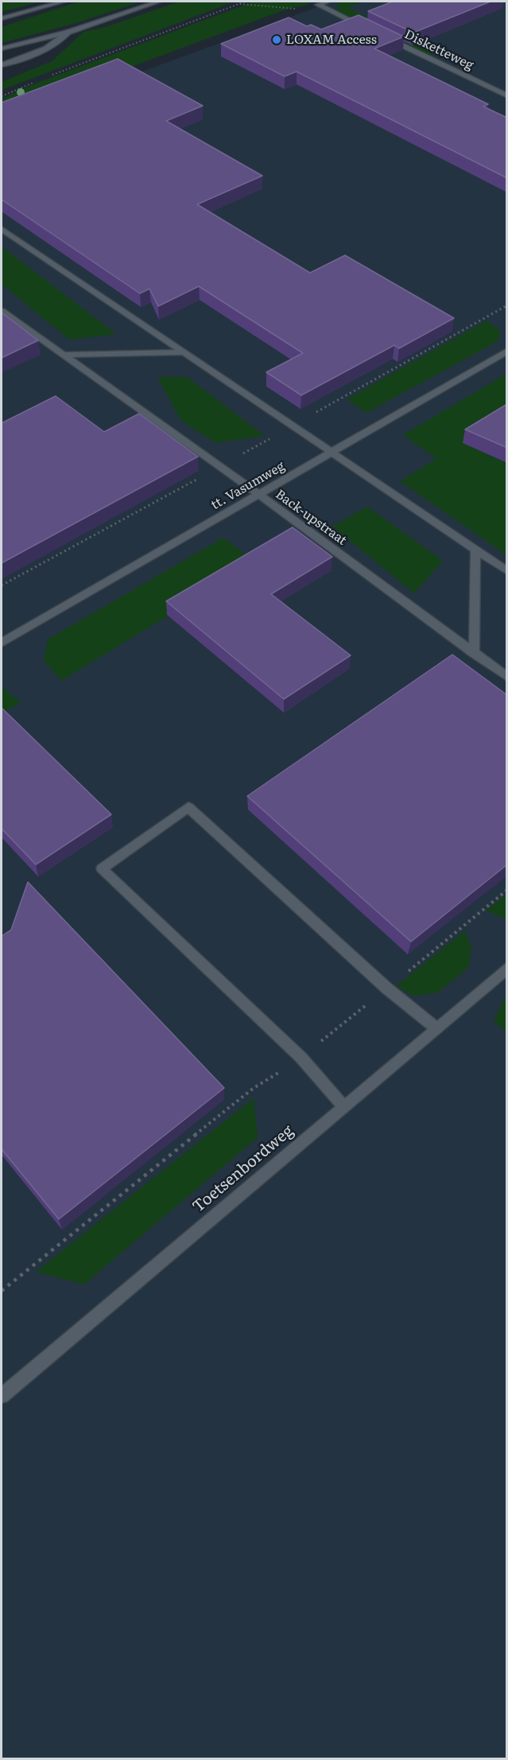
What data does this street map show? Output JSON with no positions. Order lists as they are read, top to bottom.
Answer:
{
  "streets": {
    "street": [
      "Disketteweg",
      "tt. Vasumweg",
      "Back-upstraat",
      "Toetsenbordweg"
    ]
  },
  "crossings": [
    ["tt. Vasumweg", "Back-upstraat"]
  ],
  "places": ["LOXAM Access"]
}
